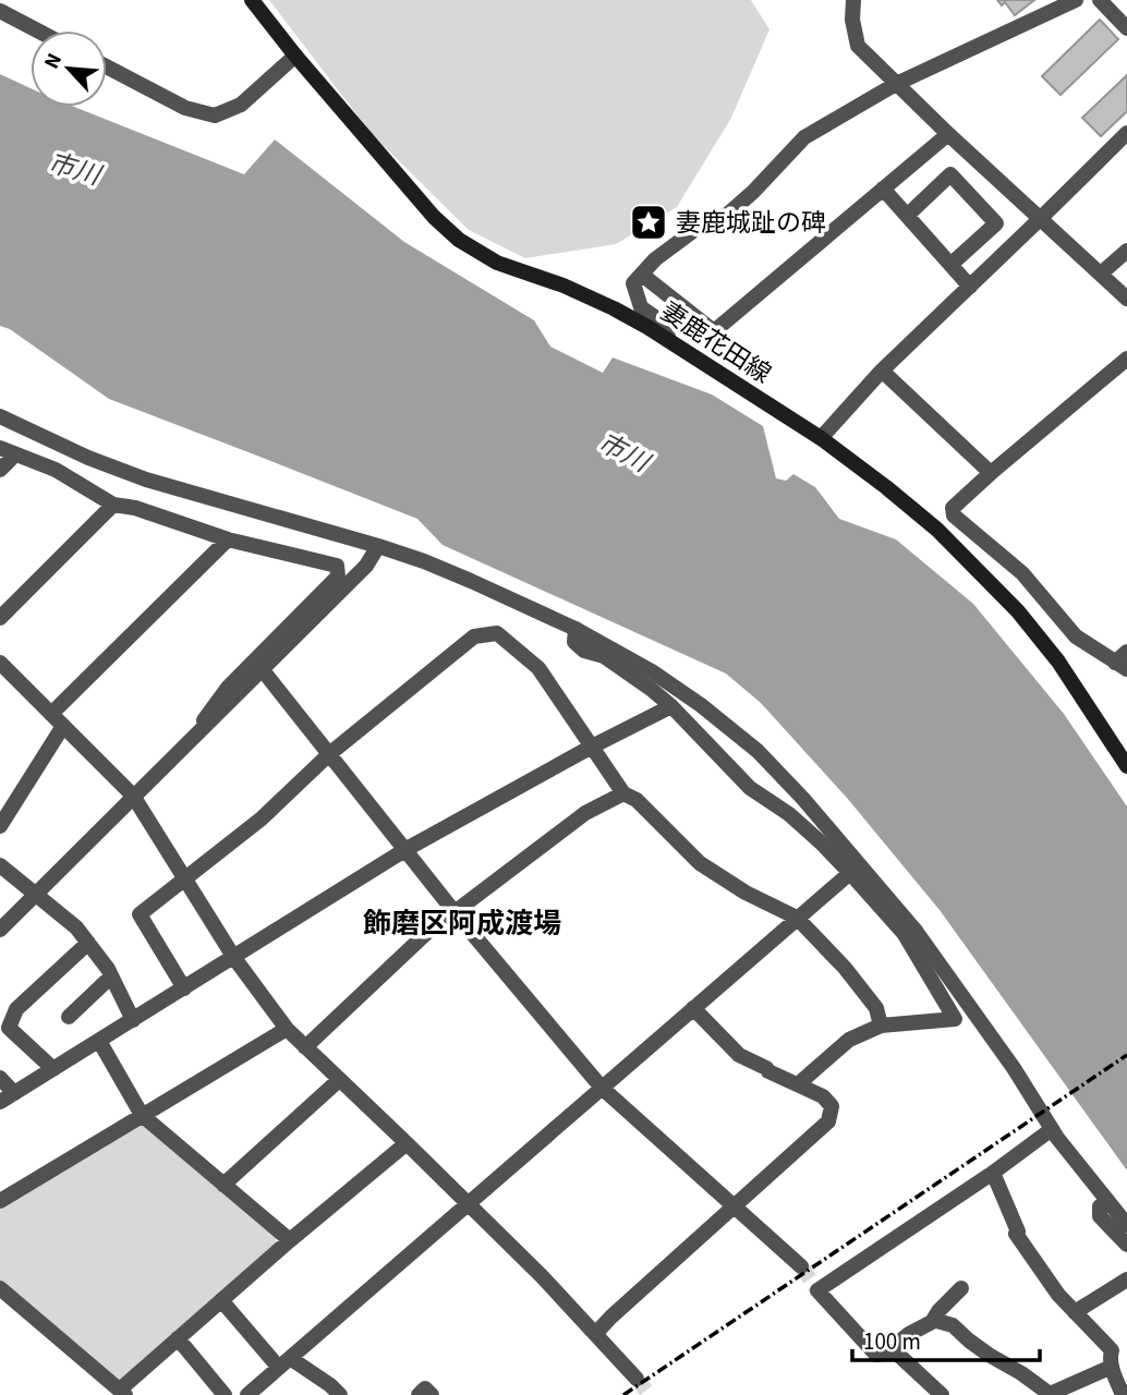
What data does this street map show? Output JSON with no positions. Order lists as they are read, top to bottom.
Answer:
{
  "streets": {
    "main road": ["妻鹿花田線"]
  },
  "districts": ["飾磨区阿成渡場"],
  "water": ["市川"],
  "places": {
    "place": ["妻鹿城趾の碑"]
  },
  "scale_bar": "100 m",
  "north": "top left"
}
